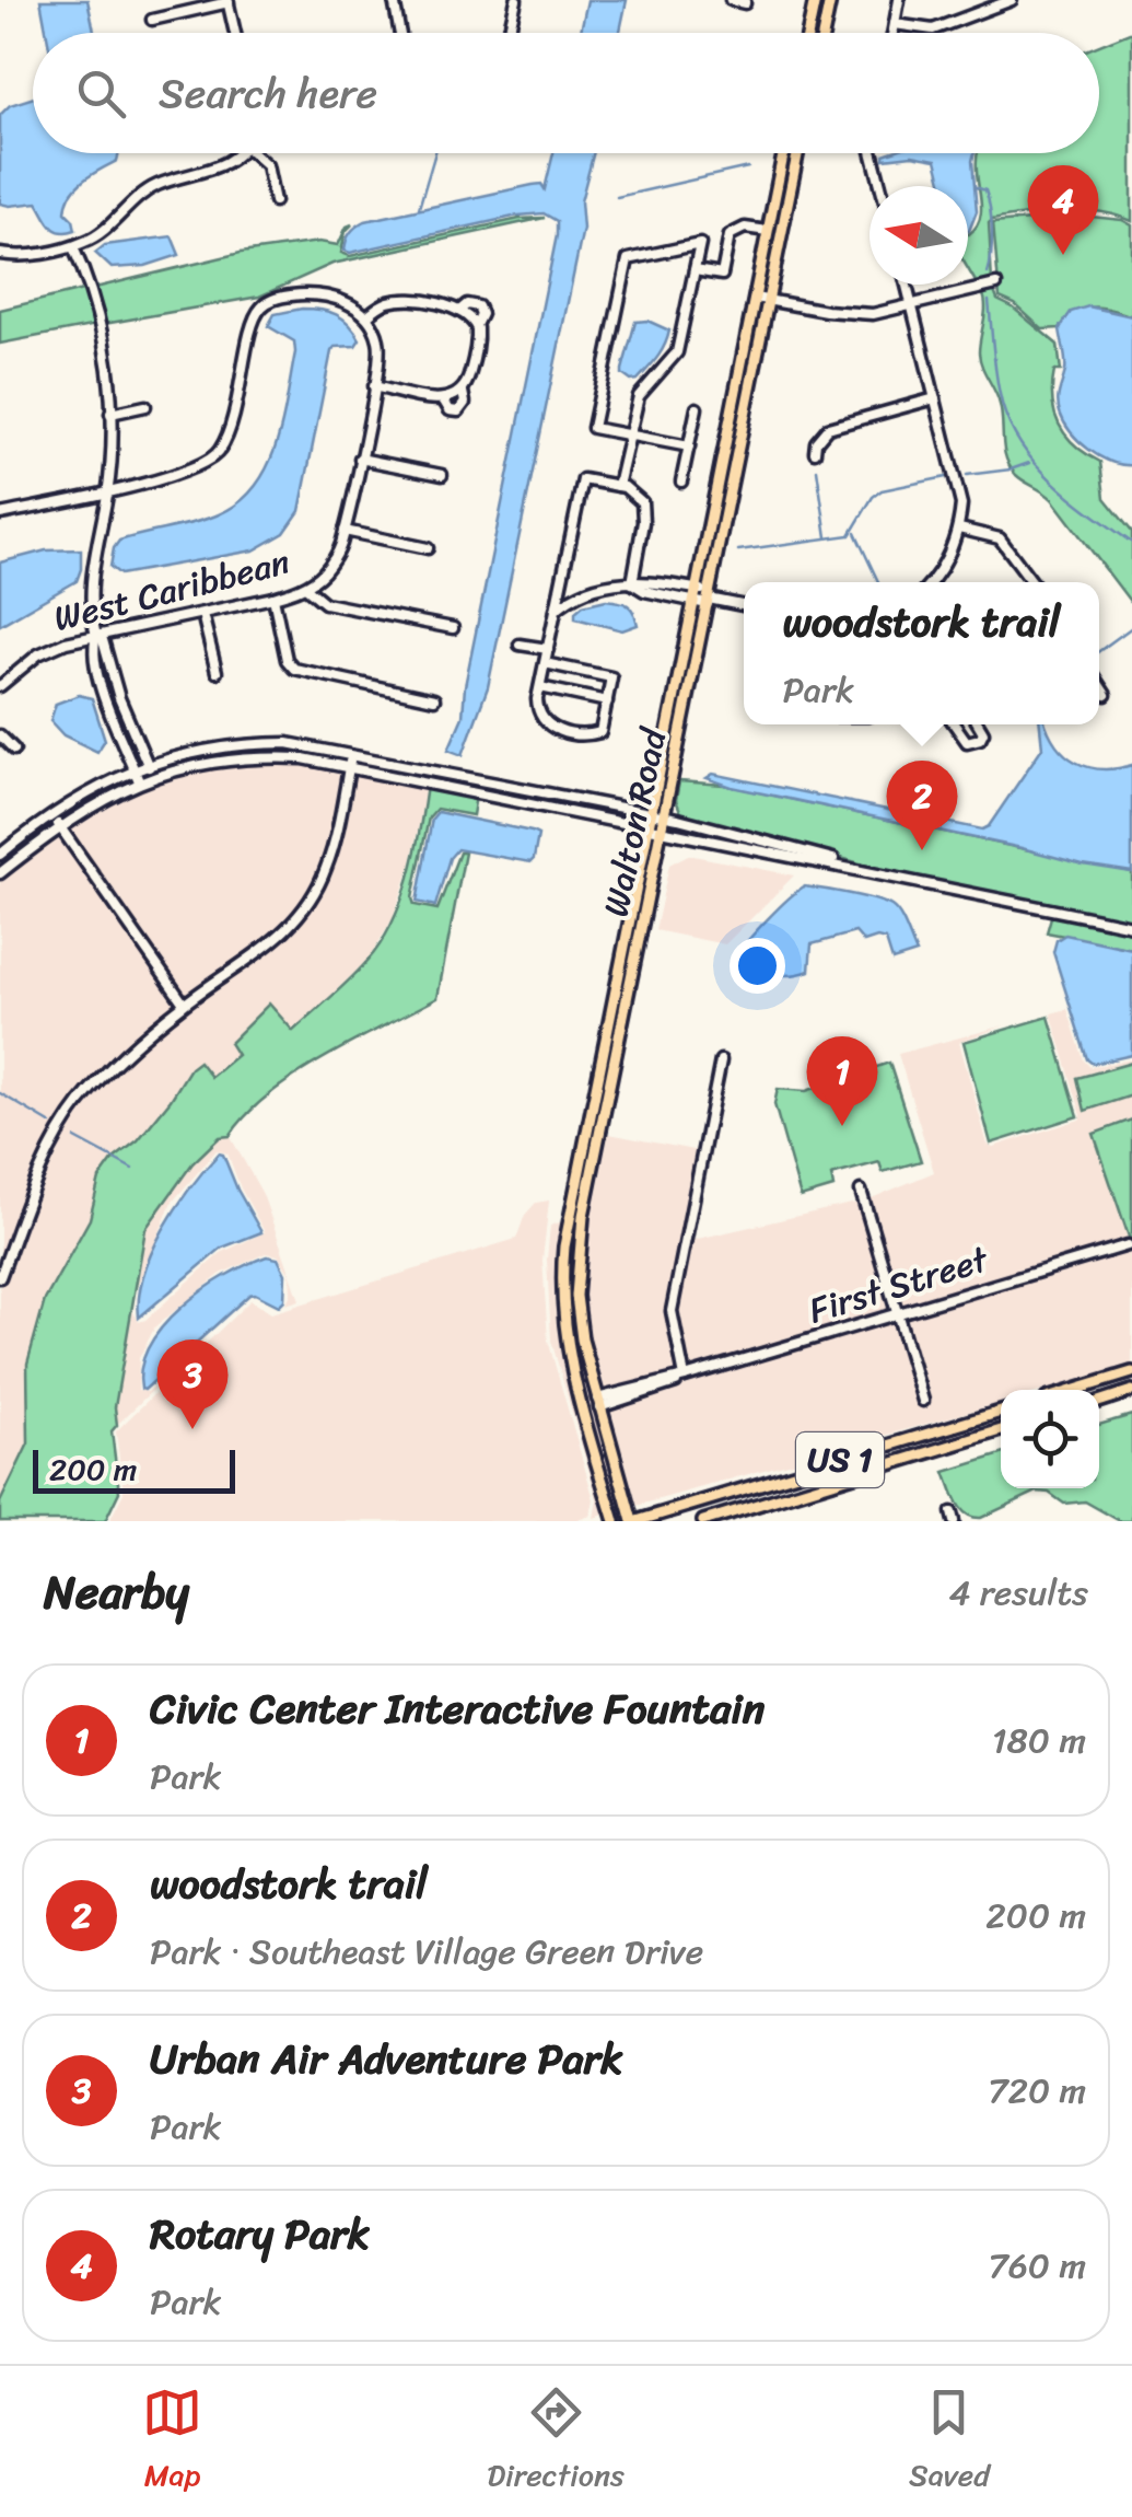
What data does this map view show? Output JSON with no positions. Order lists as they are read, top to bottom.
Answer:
{
  "streets": {
    "main road": ["Walton Road", "US 1"],
    "street": ["West Caribbean", "First Street"]
  },
  "crossings": [
    ["Walton Road", "First Street"],
    ["Walton Road", "US 1"]
  ],
  "scale_bar": "200 m",
  "north": "left",
  "page": {
    "search": "Search here",
    "pins": [
      "4",
      "2",
      "1",
      "3"
    ],
    "popup": ["woodstork trail", "Park"],
    "scale": "200 m",
    "heading": ["Nearby", "4 results"],
    "list": [
      {
        "mark": "1",
        "name": "Civic Center Interactive Fountain",
        "note": "Park",
        "value": "180 m"
      },
      {
        "mark": "2",
        "name": "woodstork trail",
        "note": "Park · Southeast Village Green Drive",
        "value": "200 m"
      },
      {
        "mark": "3",
        "name": "Urban Air Adventure Park",
        "note": "Park",
        "value": "720 m"
      },
      {
        "mark": "4",
        "name": "Rotary Park",
        "note": "Park",
        "value": "760 m"
      }
    ],
    "nav": ["Map", "Directions", "Saved"]
  }
}
